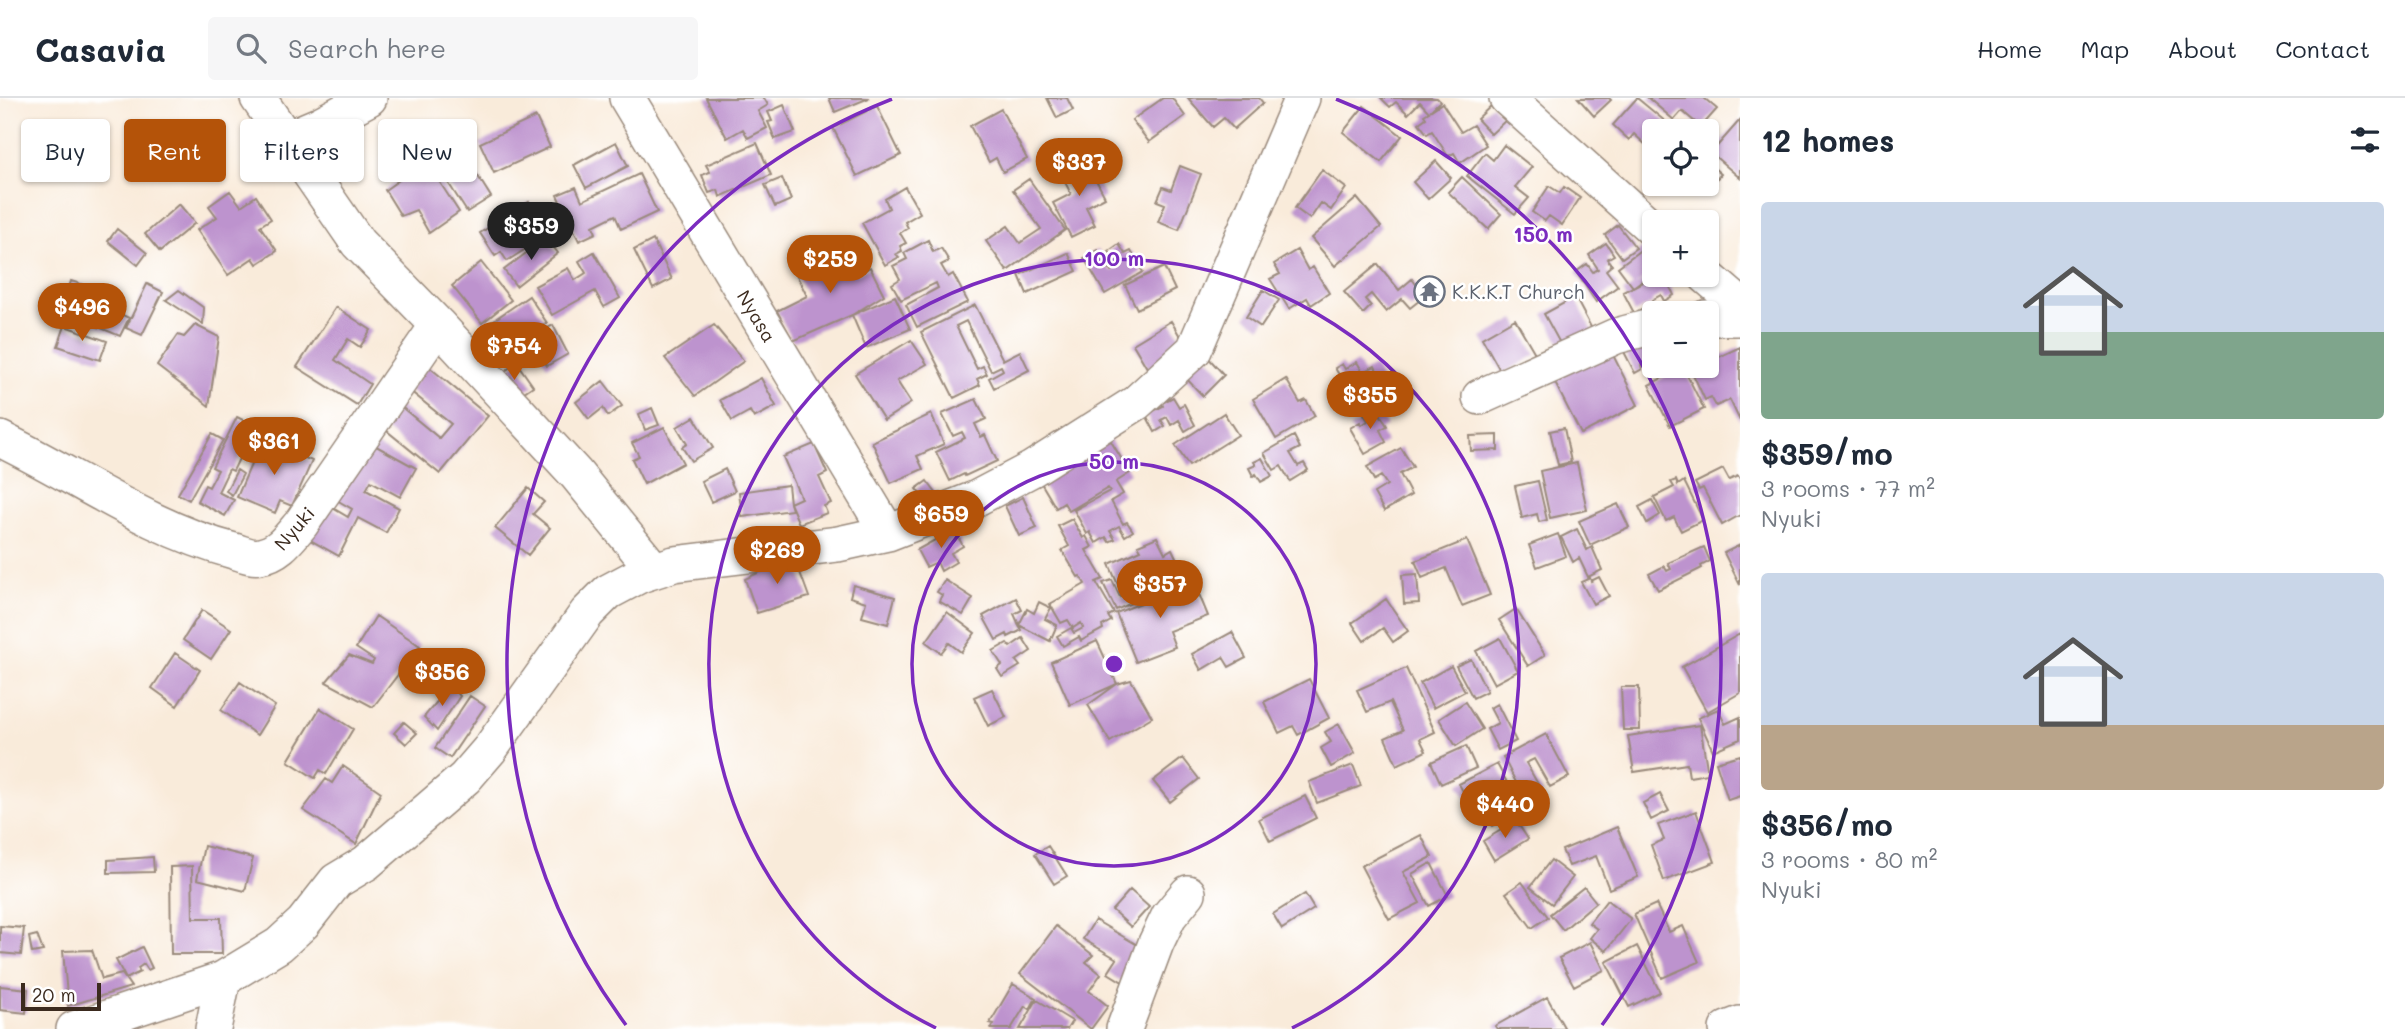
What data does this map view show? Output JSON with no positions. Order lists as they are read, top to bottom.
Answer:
{
  "streets": {
    "street": ["Nyasa", "Nyuki"]
  },
  "places": {
    "temple": ["K.K.K.T Church"]
  },
  "scale_bar": "20 m",
  "page": {
    "header": "Casavia",
    "search": "Search here",
    "nav": [
      "Home",
      "Map",
      "About",
      "Contact"
    ],
    "heading": "12 homes",
    "map_buttons": ["+", "−"],
    "chip": [
      "Buy",
      "Rent",
      "Filters",
      "New"
    ],
    "price": [
      "$337",
      "$359",
      "$259",
      "$496",
      "$754",
      "$355",
      "$361",
      "$659",
      "$269",
      "$357",
      "$356",
      "$440"
    ],
    "list": [
      {
        "name": "$359/mo",
        "note": "3 rooms · 77 m² · Nyuki"
      },
      {
        "name": "$356/mo",
        "note": "3 rooms · 80 m² · Nyuki"
      }
    ],
    "scale": "20 m"
  },
  "rings": ["150 m", "100 m", "50 m"]
}
